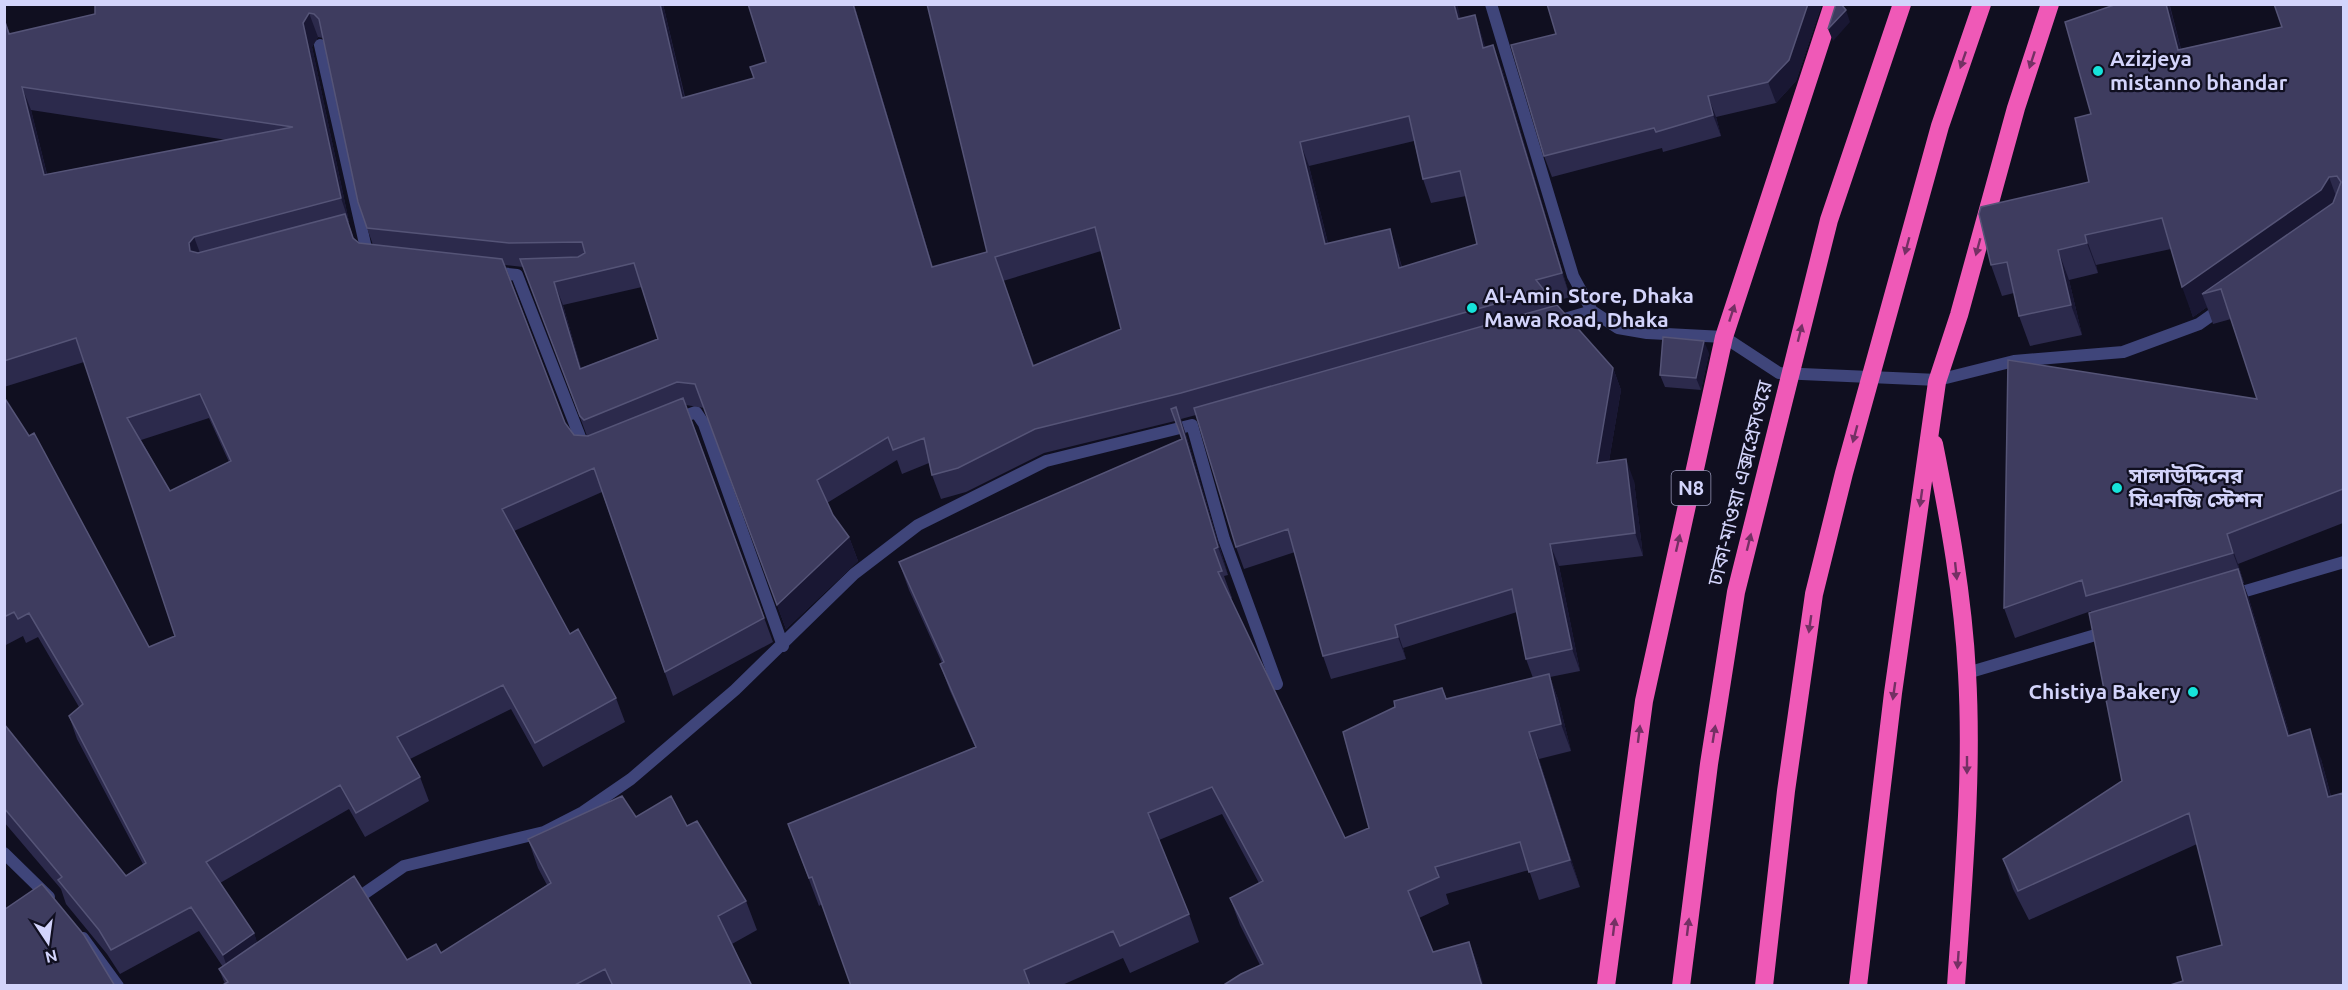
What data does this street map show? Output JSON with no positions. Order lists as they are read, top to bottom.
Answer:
{
  "streets": {
    "highway": ["ঢাকা-মাওয়া এক্সপ্রেসওয়ে", "N8"]
  },
  "places": [
    "Azizjeya mistanno bhandar",
    "Al-Amin Store, Dhaka Mawa Road, Dhaka",
    "সালাউদ্দিনের সিএনজি স্টেশন",
    "Chistiya Bakery"
  ],
  "north": "bottom"
}
